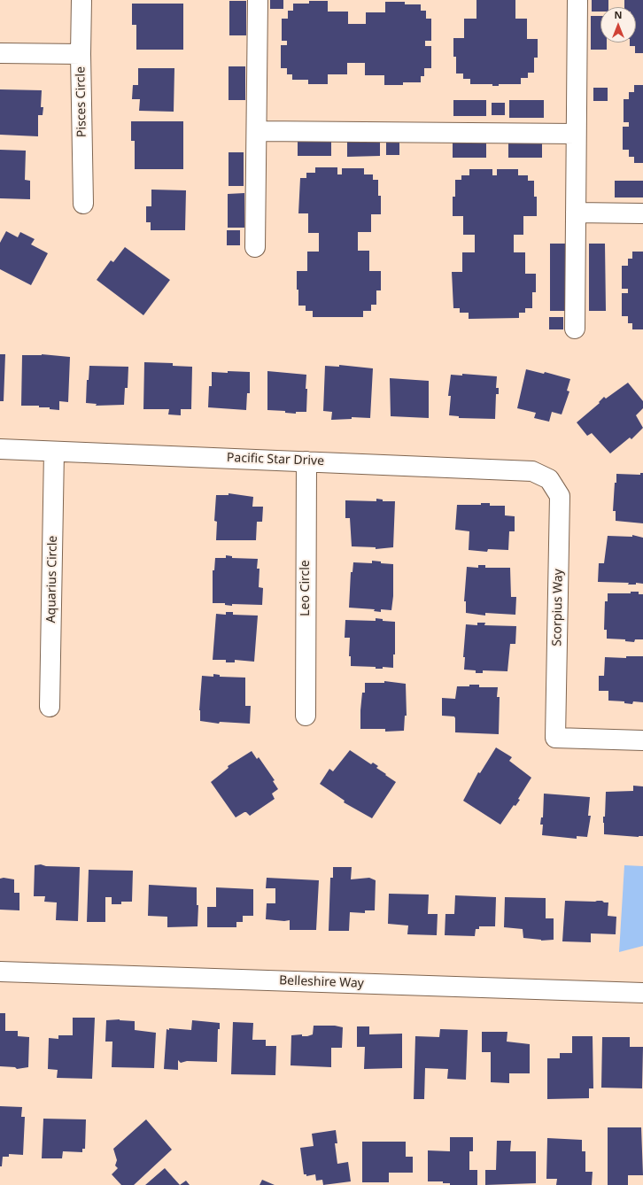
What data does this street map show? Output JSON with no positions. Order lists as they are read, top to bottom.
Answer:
{
  "streets": {
    "street": [
      "Pisces Circle",
      "Pacific Star Drive",
      "Aquarius Circle",
      "Leo Circle",
      "Scorpius Way",
      "Belleshire Way"
    ]
  },
  "crossings": [
    ["Pacific Star Drive", "Aquarius Circle"],
    ["Pacific Star Drive", "Leo Circle"],
    ["Pacific Star Drive", "Scorpius Way"]
  ],
  "north": "top"
}
